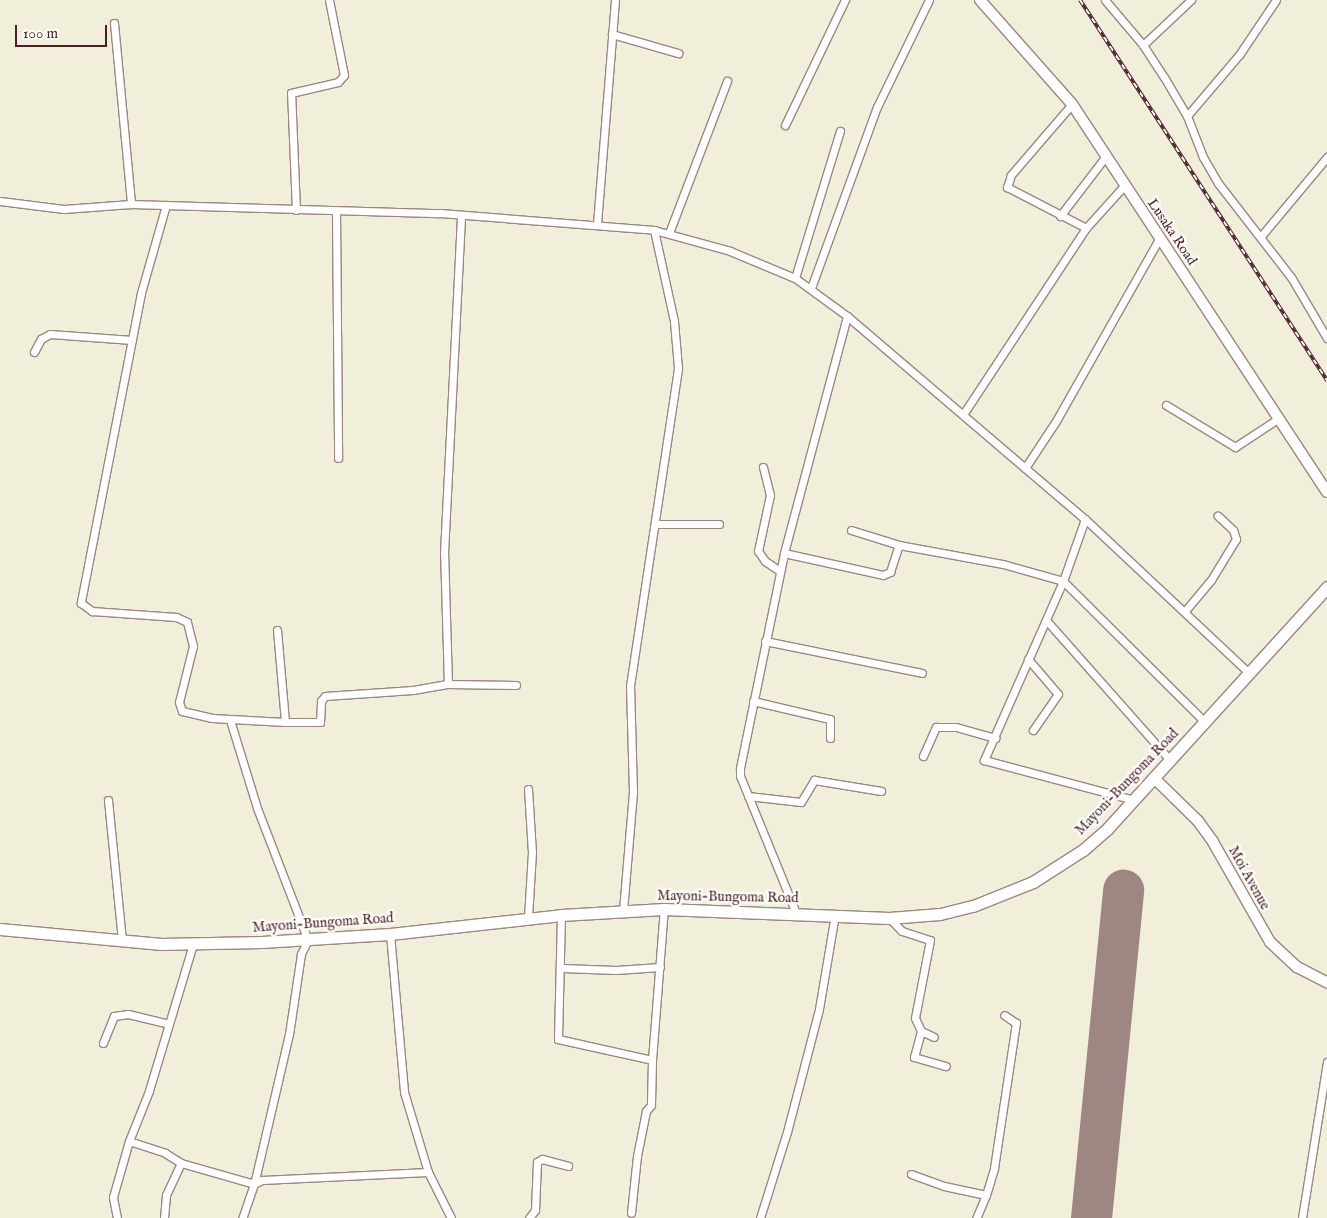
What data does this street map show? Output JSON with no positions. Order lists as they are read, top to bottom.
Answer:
{
  "streets": {
    "main road": ["Mayoni-Bungoma Road"],
    "street": ["Lusaka Road", "Moi Avenue"]
  },
  "crossings": [
    ["Mayoni-Bungoma Road", "Moi Avenue"]
  ],
  "scale_bar": "100 m"
}
